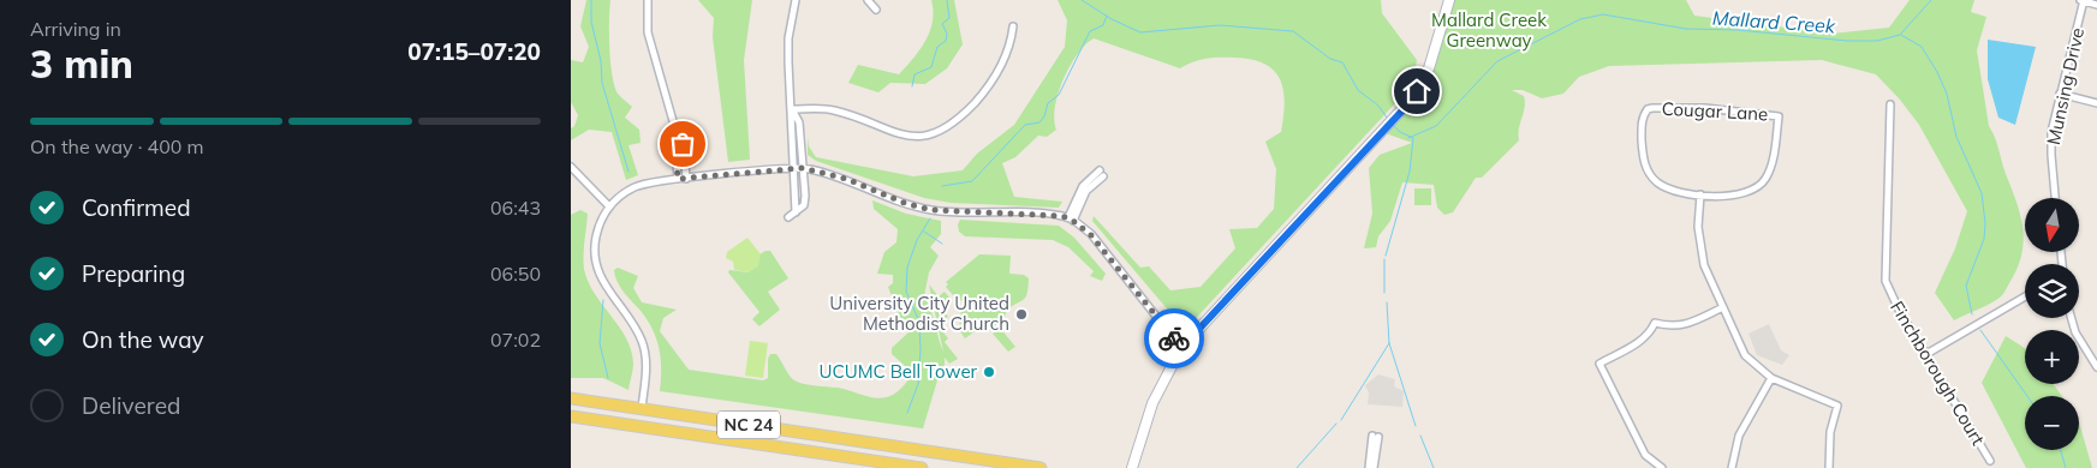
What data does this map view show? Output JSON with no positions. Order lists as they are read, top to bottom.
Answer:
{
  "streets": {
    "main road": ["NC 24"],
    "street": ["Munsing Drive", "Cougar Lane", "Finchborough Court"]
  },
  "water": ["Mallard Creek"],
  "parks": ["Mallard Creek Greenway"],
  "places": ["University City United Methodist Church", "UCUMC Bell Tower"],
  "north": "bottom",
  "page": {
    "heading": ["3 min", "Arriving in", "07:15–07:20"],
    "bar": "On the way · 400 m",
    "list": [
      ["Confirmed", "06:43"],
      ["Preparing", "06:50"],
      ["On the way", "07:02"],
      "Delivered"
    ],
    "map_buttons": ["+", "−"]
  }
}
